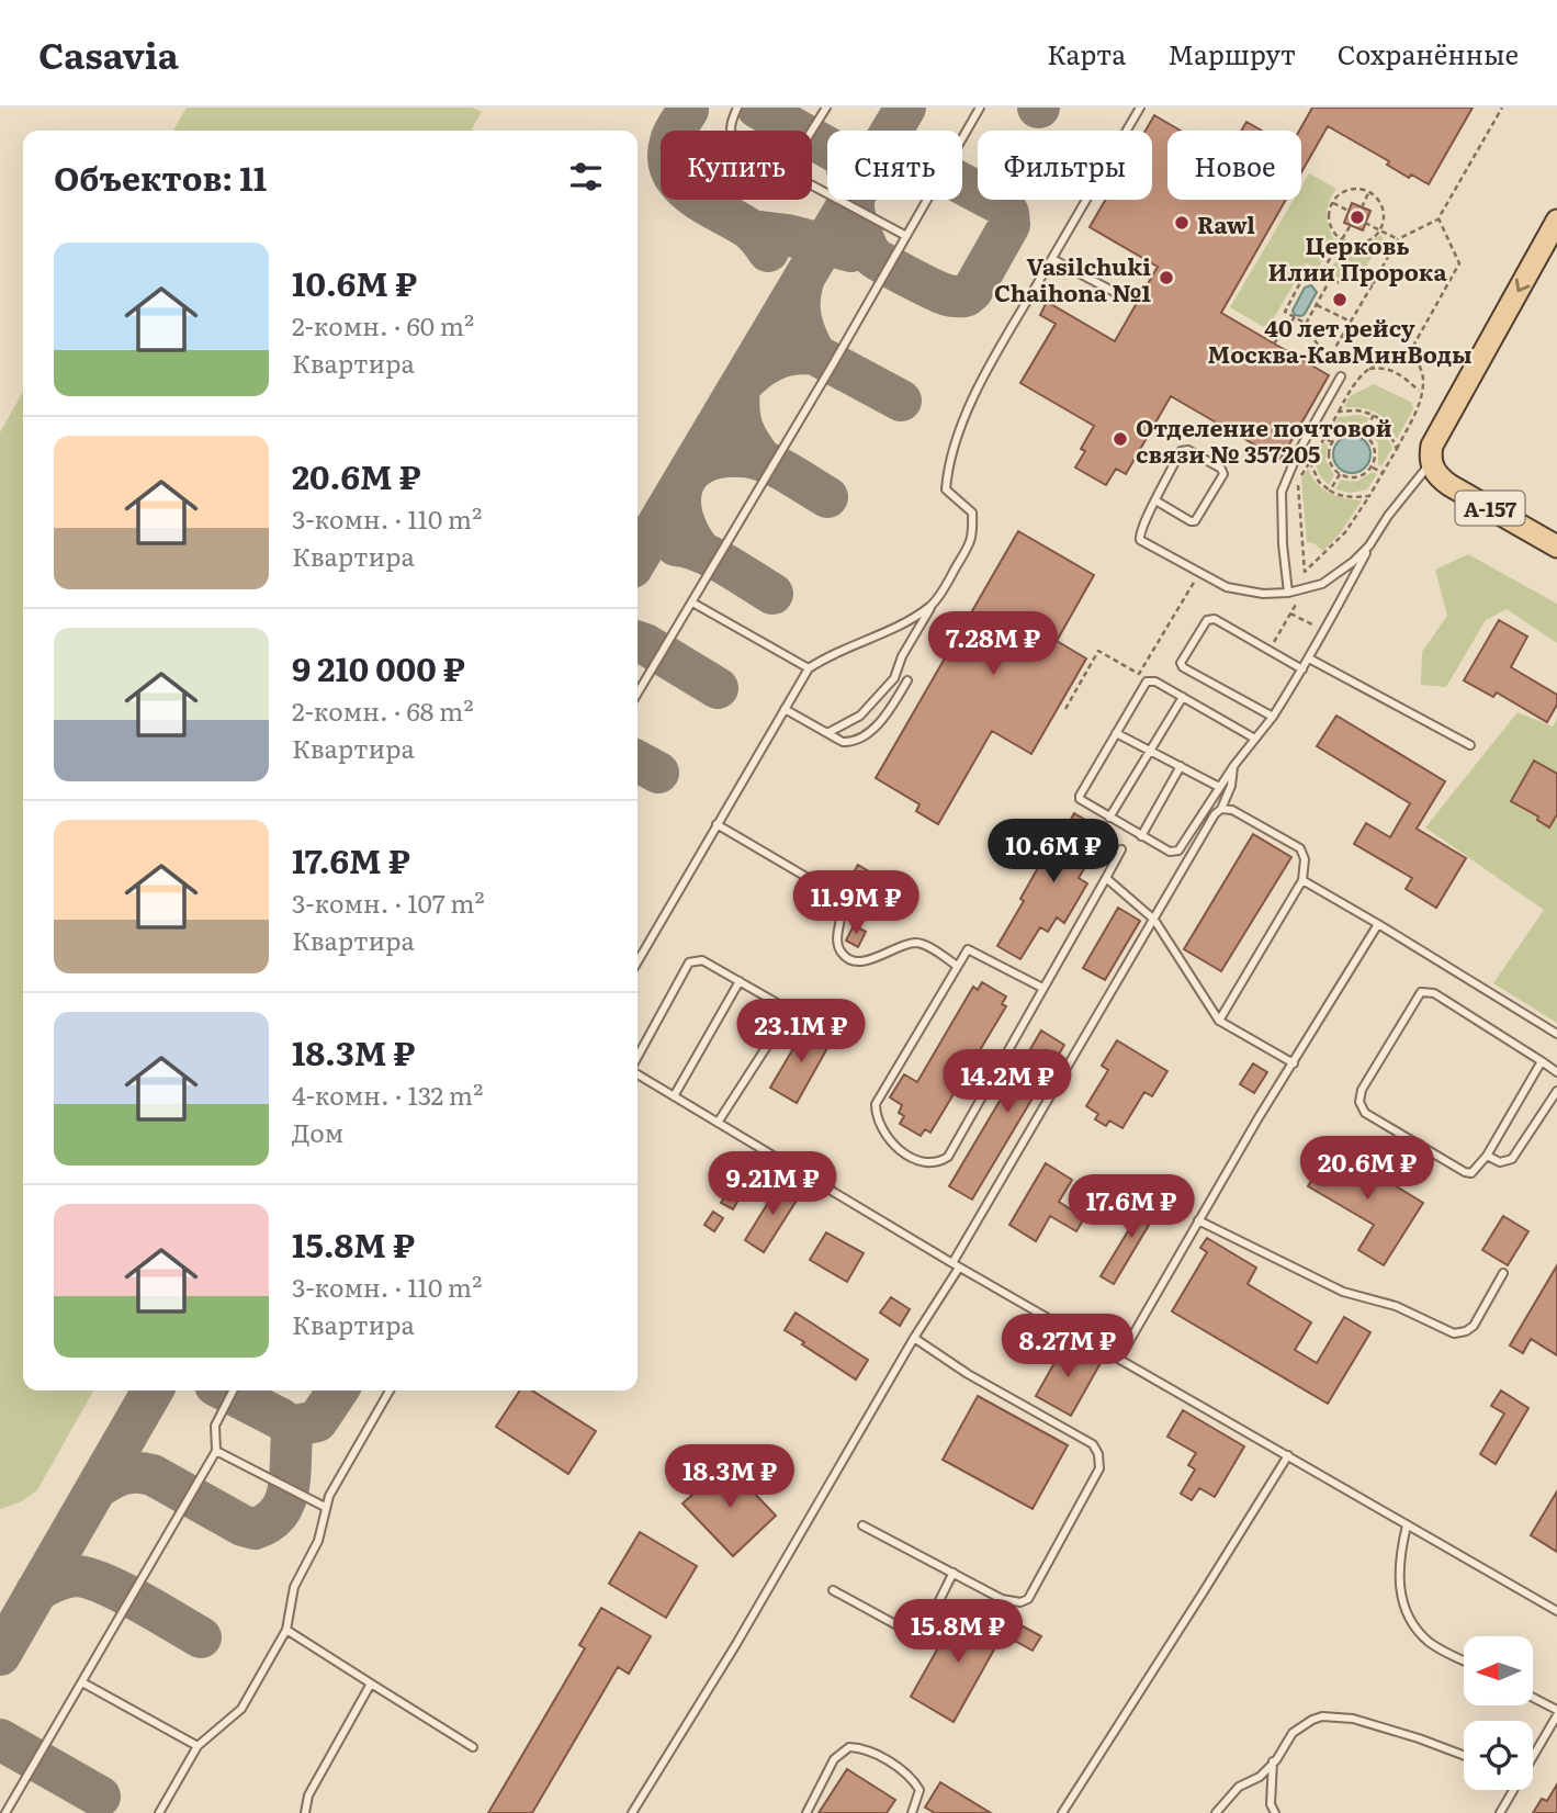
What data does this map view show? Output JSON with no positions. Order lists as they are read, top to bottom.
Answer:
{
  "streets": {
    "main road": ["А-157"]
  },
  "places": [
    "Церковь Илии Пророка",
    "Rawl",
    "Vasilchuki Chaihona №1",
    "40 лет рейсу Москва-КавМинВоды",
    "Отделение почтовой связи № 357205"
  ],
  "north": "left",
  "page": {
    "header": "Casavia",
    "nav": ["Карта", "Маршрут", "Сохранённые"],
    "chip": [
      "Купить",
      "Снять",
      "Фильтры",
      "Новое"
    ],
    "heading": "Объектов: 11",
    "list": [
      {
        "name": "10.6M ₽",
        "note": "2-комн. · 60 m² · Квартира"
      },
      {
        "name": "20.6M ₽",
        "note": "3-комн. · 110 m² · Квартира"
      },
      {
        "name": "9 210 000 ₽",
        "note": "2-комн. · 68 m² · Квартира"
      },
      {
        "name": "17.6M ₽",
        "note": "3-комн. · 107 m² · Квартира"
      },
      {
        "name": "18.3M ₽",
        "note": "4-комн. · 132 m² · Дом"
      },
      {
        "name": "15.8M ₽",
        "note": "3-комн. · 110 m² · Квартира"
      }
    ],
    "price": [
      "7.28M ₽",
      "10.6M ₽",
      "11.9M ₽",
      "23.1M ₽",
      "14.2M ₽",
      "20.6M ₽",
      "9.21M ₽",
      "17.6M ₽",
      "8.27M ₽",
      "18.3M ₽",
      "15.8M ₽"
    ]
  }
}
